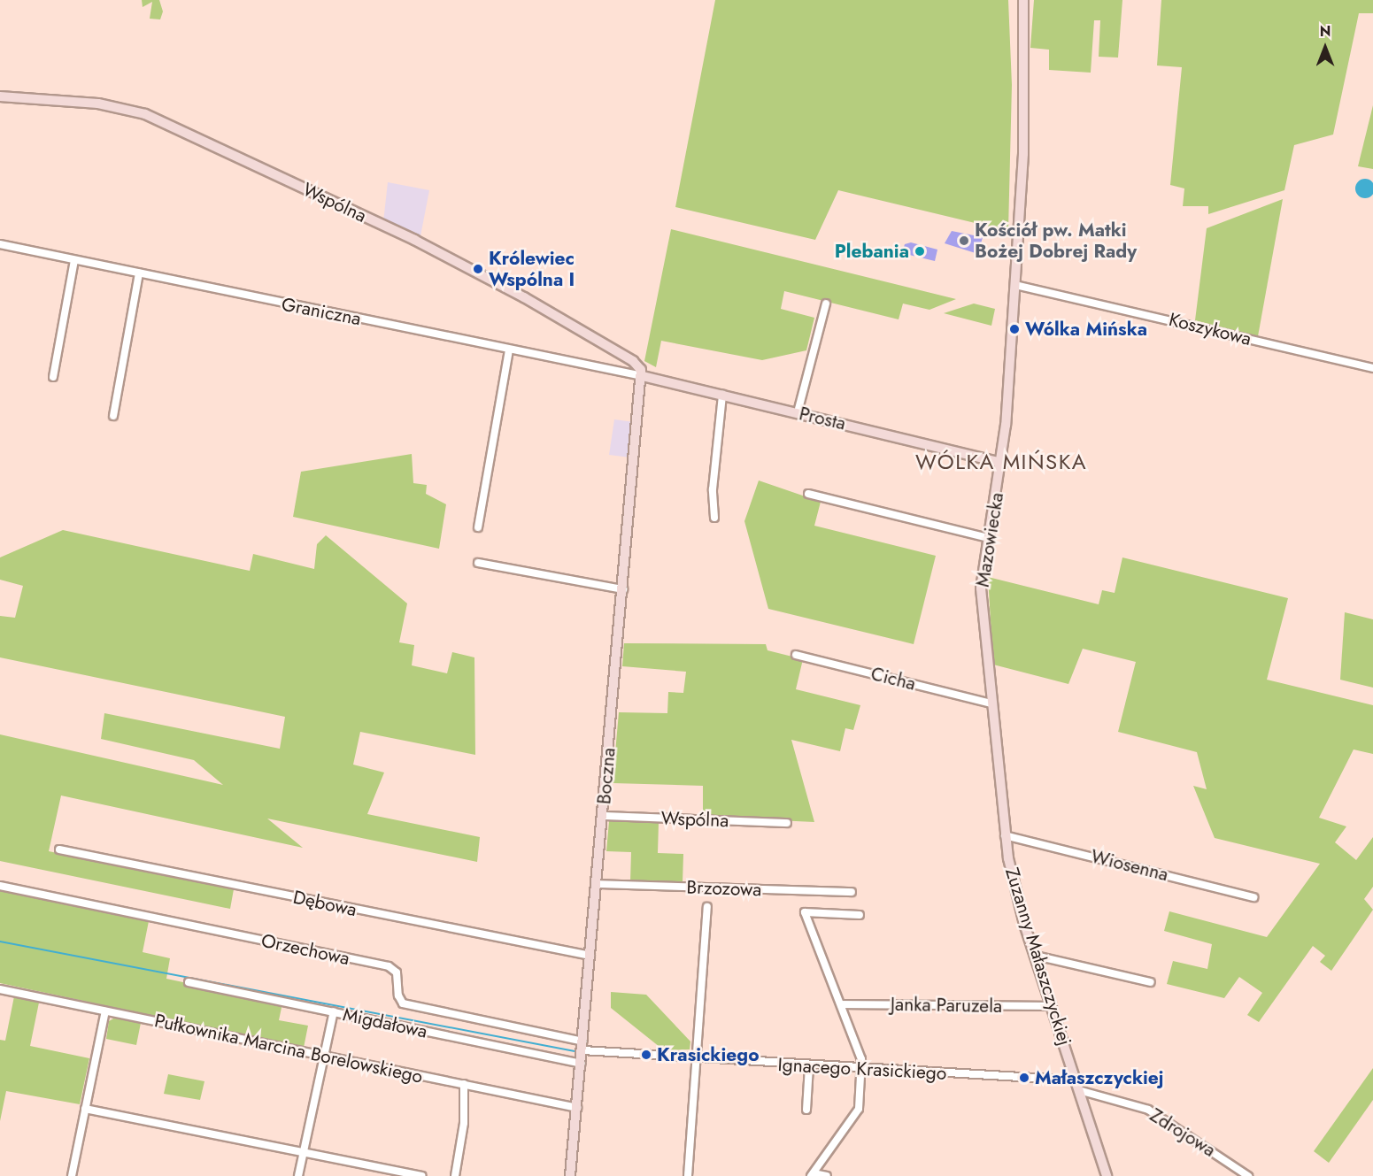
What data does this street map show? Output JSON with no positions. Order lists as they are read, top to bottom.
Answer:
{
  "streets": {
    "street": [
      "Wspólna",
      "Graniczna",
      "Koszykowa",
      "Prosta",
      "Mazowiecka",
      "Cicha",
      "Boczna",
      "Wiosenna",
      "Brzozowa",
      "Dębowa",
      "Orzechowa",
      "Zuzanny Małaszczyckiej",
      "Janka Paruzela",
      "Migdałowa",
      "Pułkownika Marcina Borelowskiego",
      "Ignacego Krasickiego",
      "Zdrojowa"
    ]
  },
  "crossings": [
    ["Wspólna", "Graniczna"],
    ["Wspólna", "Prosta"],
    ["Wspólna", "Boczna"],
    ["Graniczna", "Prosta"],
    ["Graniczna", "Boczna"],
    ["Koszykowa", "Mazowiecka"],
    ["Prosta", "Mazowiecka"],
    ["Prosta", "Boczna"],
    ["Mazowiecka", "Cicha"],
    ["Mazowiecka", "Wiosenna"],
    ["Mazowiecka", "Zuzanny Małaszczyckiej"],
    ["Boczna", "Brzozowa"],
    ["Boczna", "Dębowa"],
    ["Boczna", "Orzechowa"],
    ["Boczna", "Migdałowa"],
    ["Boczna", "Pułkownika Marcina Borelowskiego"],
    ["Boczna", "Ignacego Krasickiego"],
    ["Orzechowa", "Ignacego Krasickiego"],
    ["Zuzanny Małaszczyckiej", "Janka Paruzela"],
    ["Zuzanny Małaszczyckiej", "Ignacego Krasickiego"],
    ["Zuzanny Małaszczyckiej", "Zdrojowa"]
  ],
  "districts": ["WÓLKA MIŃSKA"],
  "places": [
    "Kościół pw. Matki Bożej Dobrej Rady",
    "Plebania",
    "Królewiec Wspólna I",
    "Wólka Mińska",
    "Krasickiego",
    "Małaszczyckiej"
  ],
  "north": "top"
}
